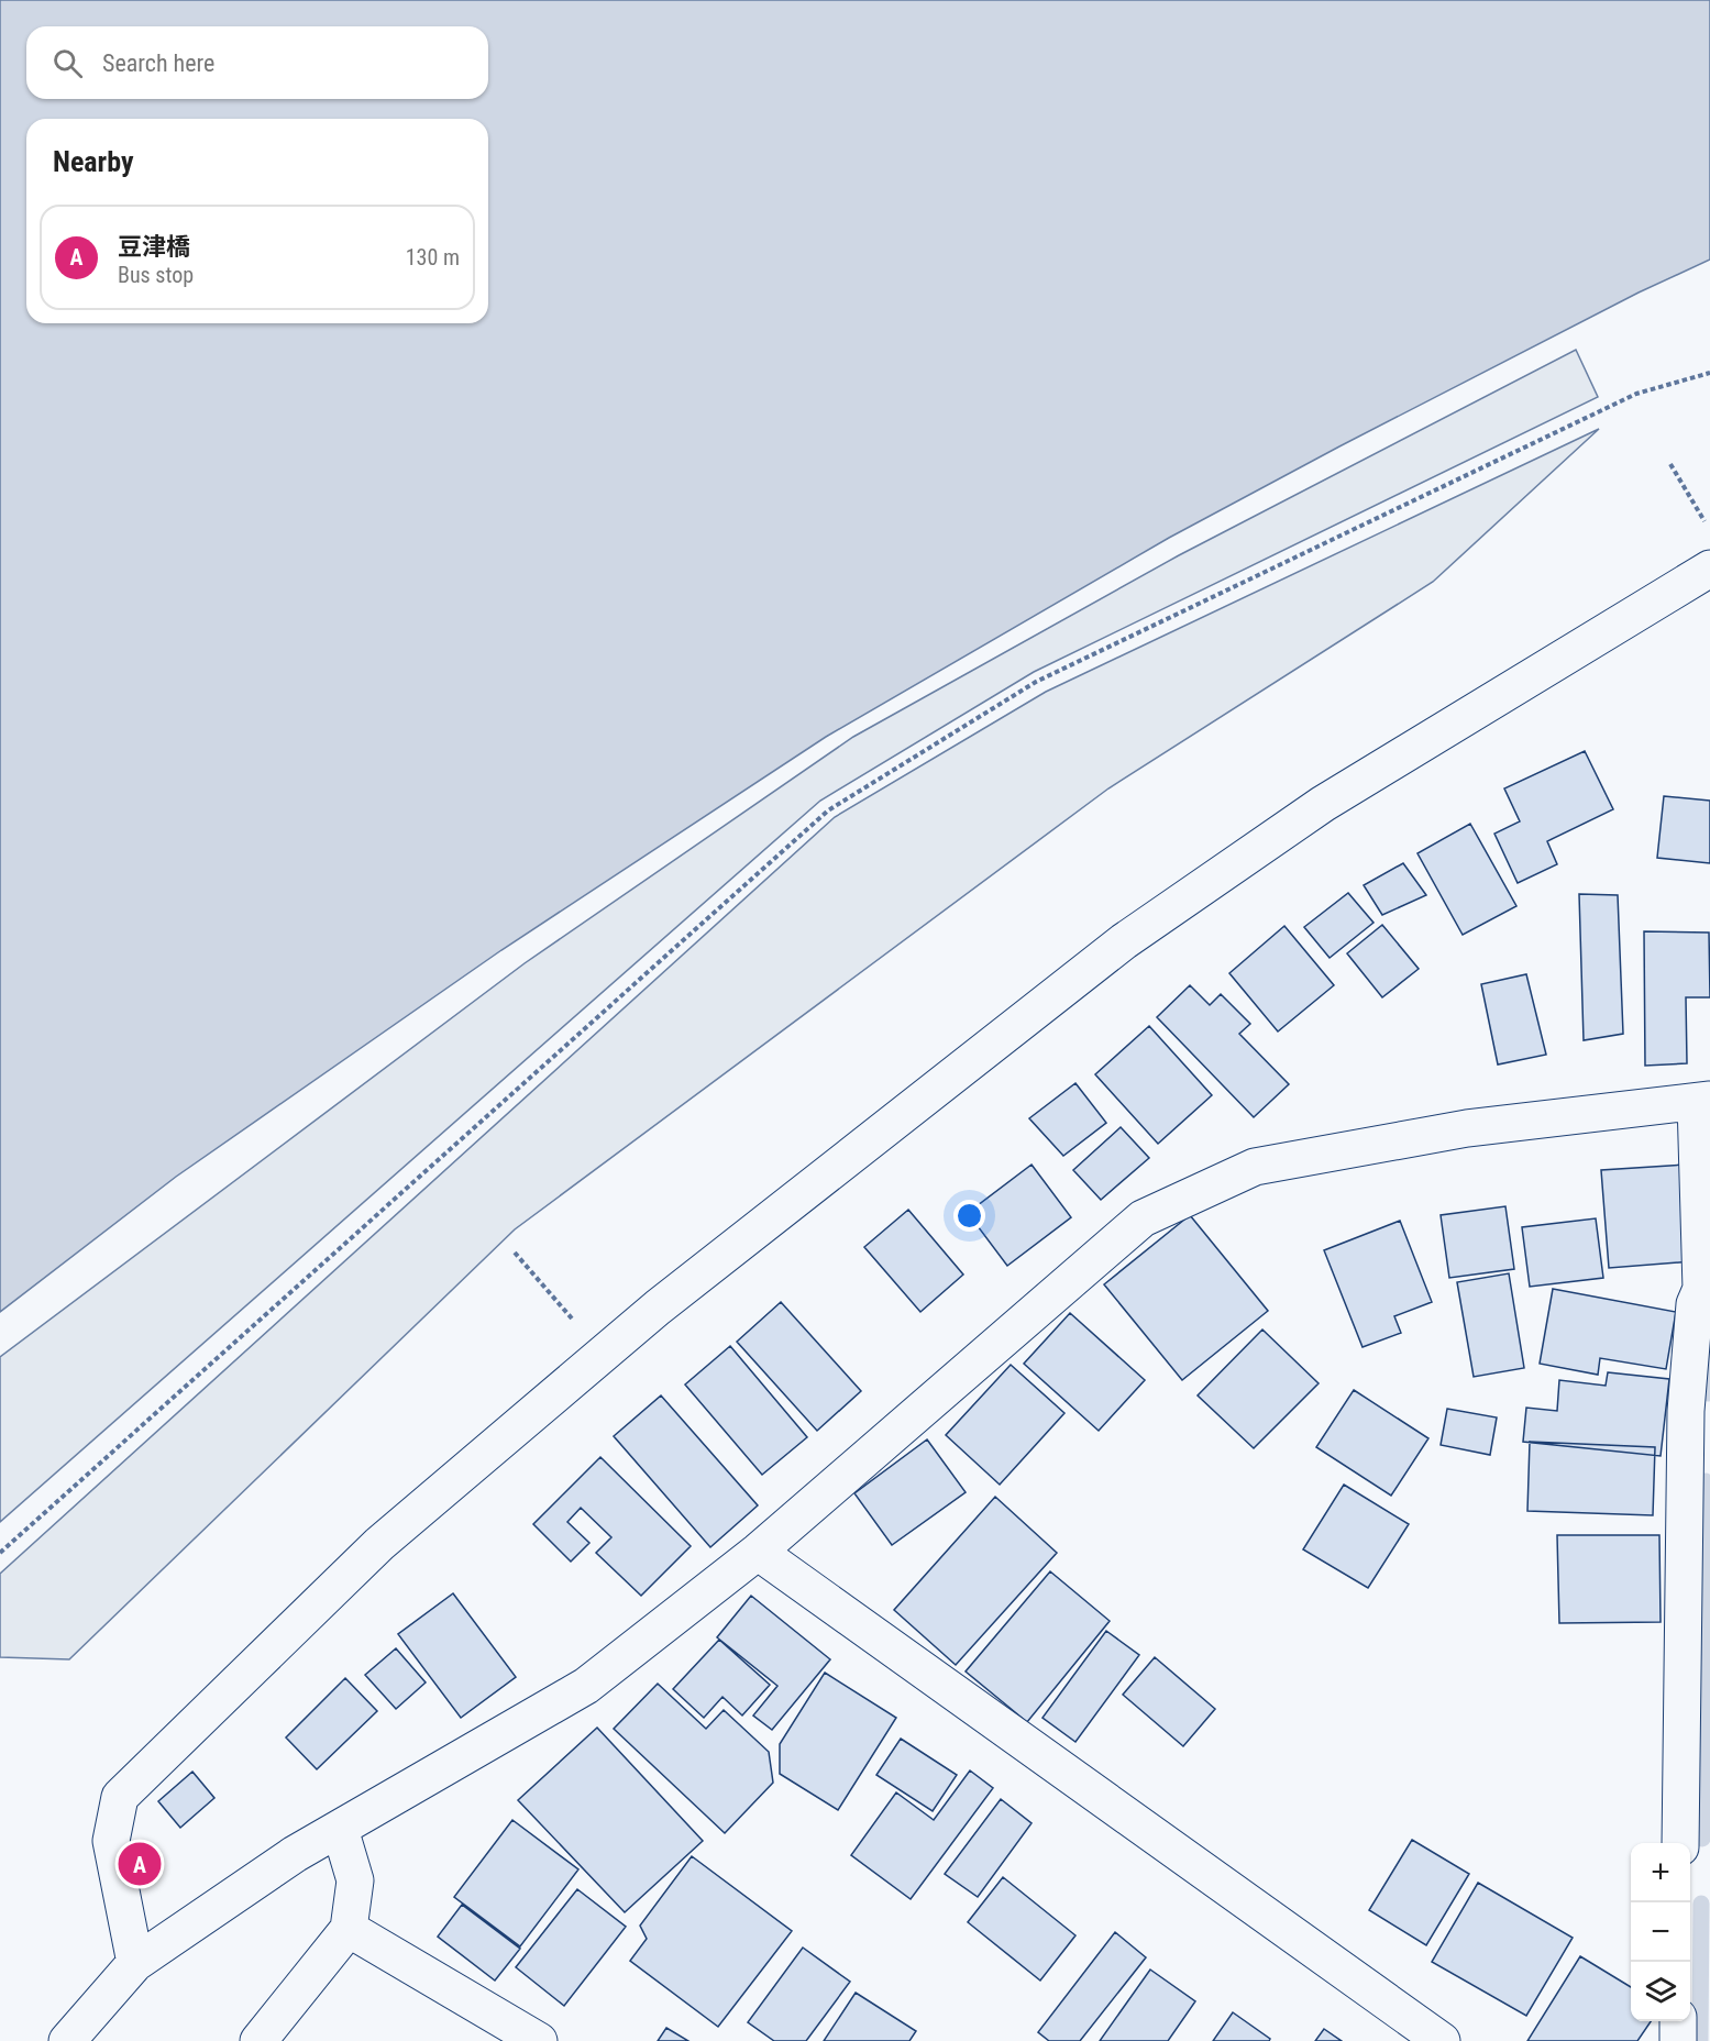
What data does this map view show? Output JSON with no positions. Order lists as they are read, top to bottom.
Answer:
{
  "page": {
    "search": "Search here",
    "heading": "Nearby",
    "list": [
      {
        "mark": "A",
        "name": "豆津橋",
        "note": "Bus stop",
        "value": "130 m"
      }
    ],
    "pins": "A",
    "map_buttons": ["+", "−"]
  }
}
